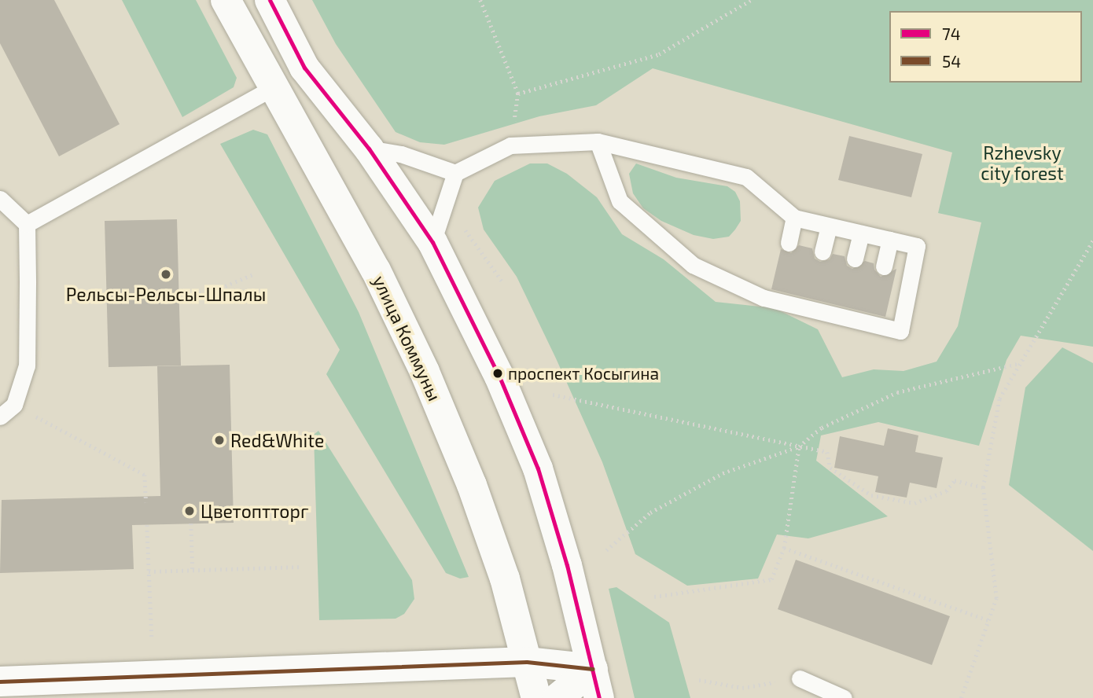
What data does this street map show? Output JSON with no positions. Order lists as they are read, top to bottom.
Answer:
{
  "streets": {
    "main road": ["улица Коммуны"]
  },
  "parks": ["Rzhevsky city forest"],
  "places": [
    "Рельсы-Рельсы-Шпалы",
    "проспект Косыгина",
    "Red&White",
    "Цветоптторг"
  ],
  "lines": ["transit line 74", "transit line 54"],
  "legend": ["74", "54"]
}
